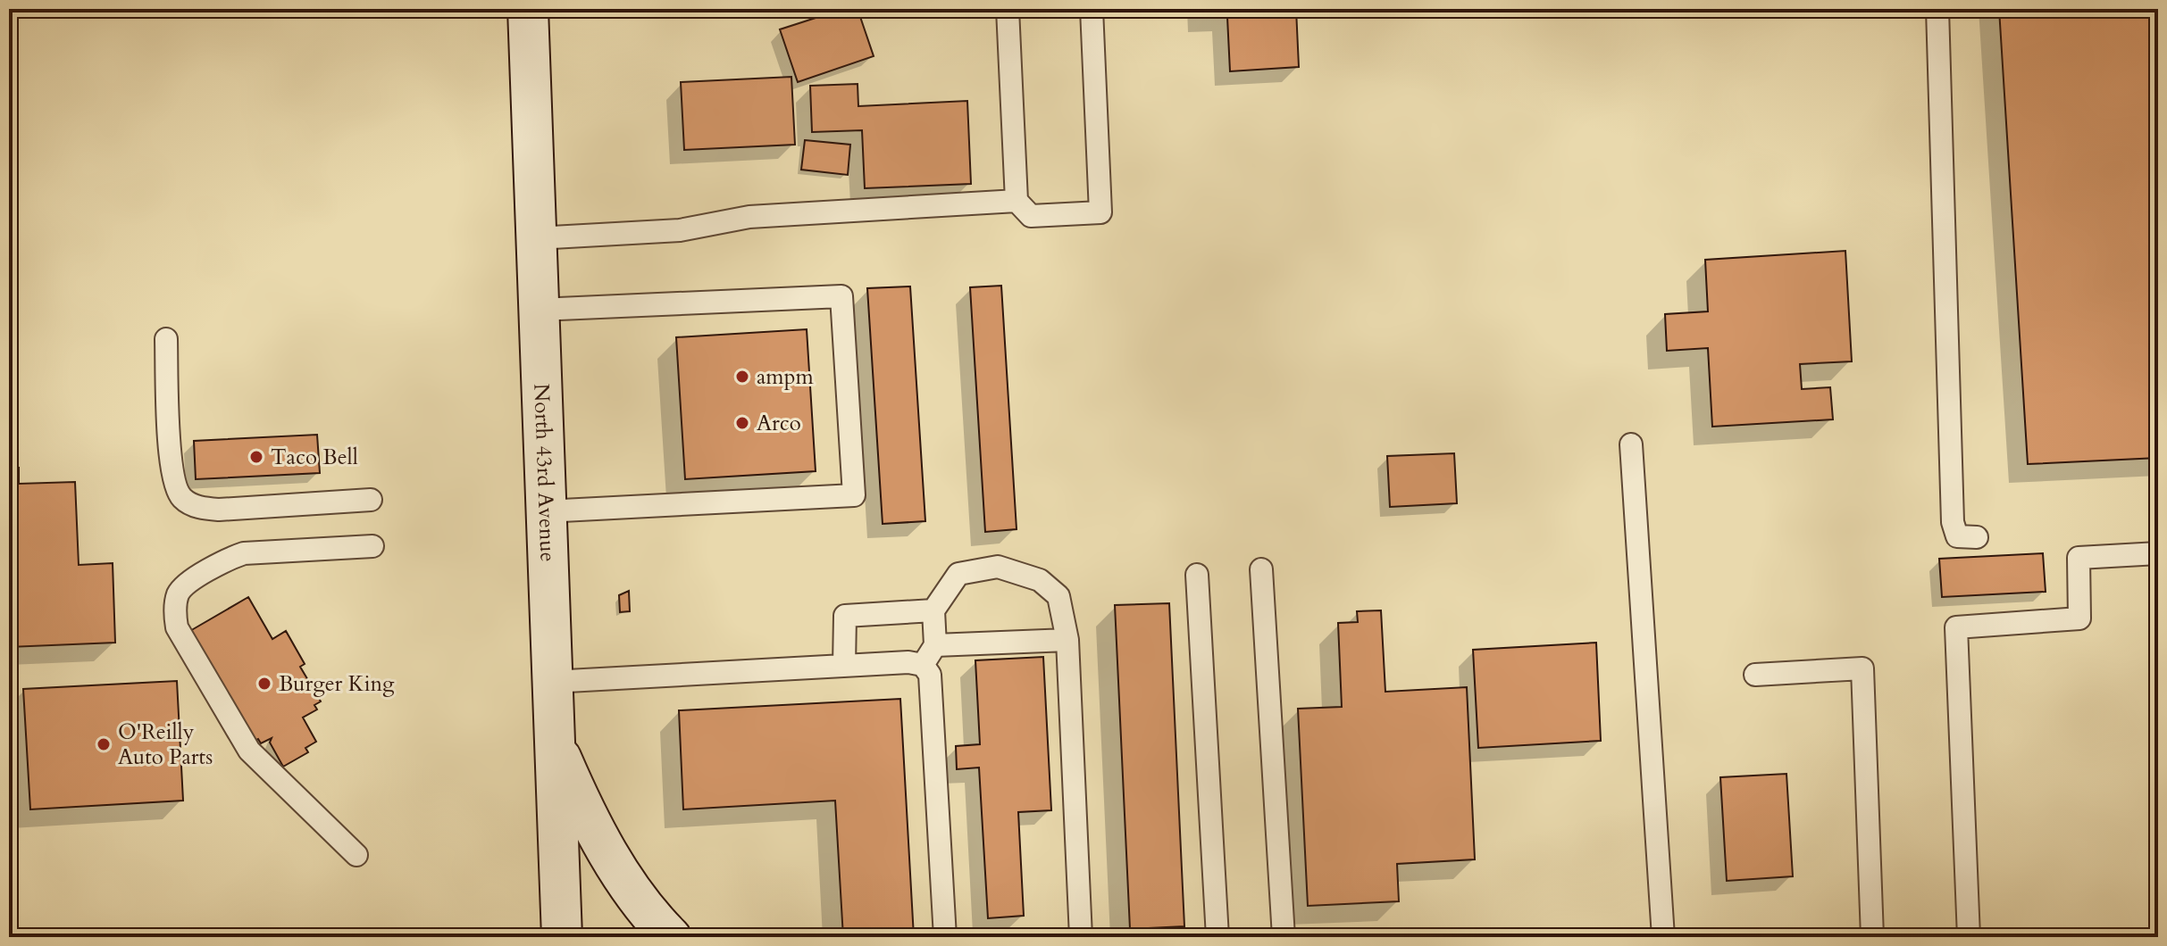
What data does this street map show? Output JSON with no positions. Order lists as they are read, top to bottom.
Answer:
{
  "streets": {
    "main road": ["North 43rd Avenue"]
  },
  "places": [
    "ampm",
    "Arco",
    "Taco Bell",
    "Burger King",
    "O'Reilly Auto Parts"
  ]
}
